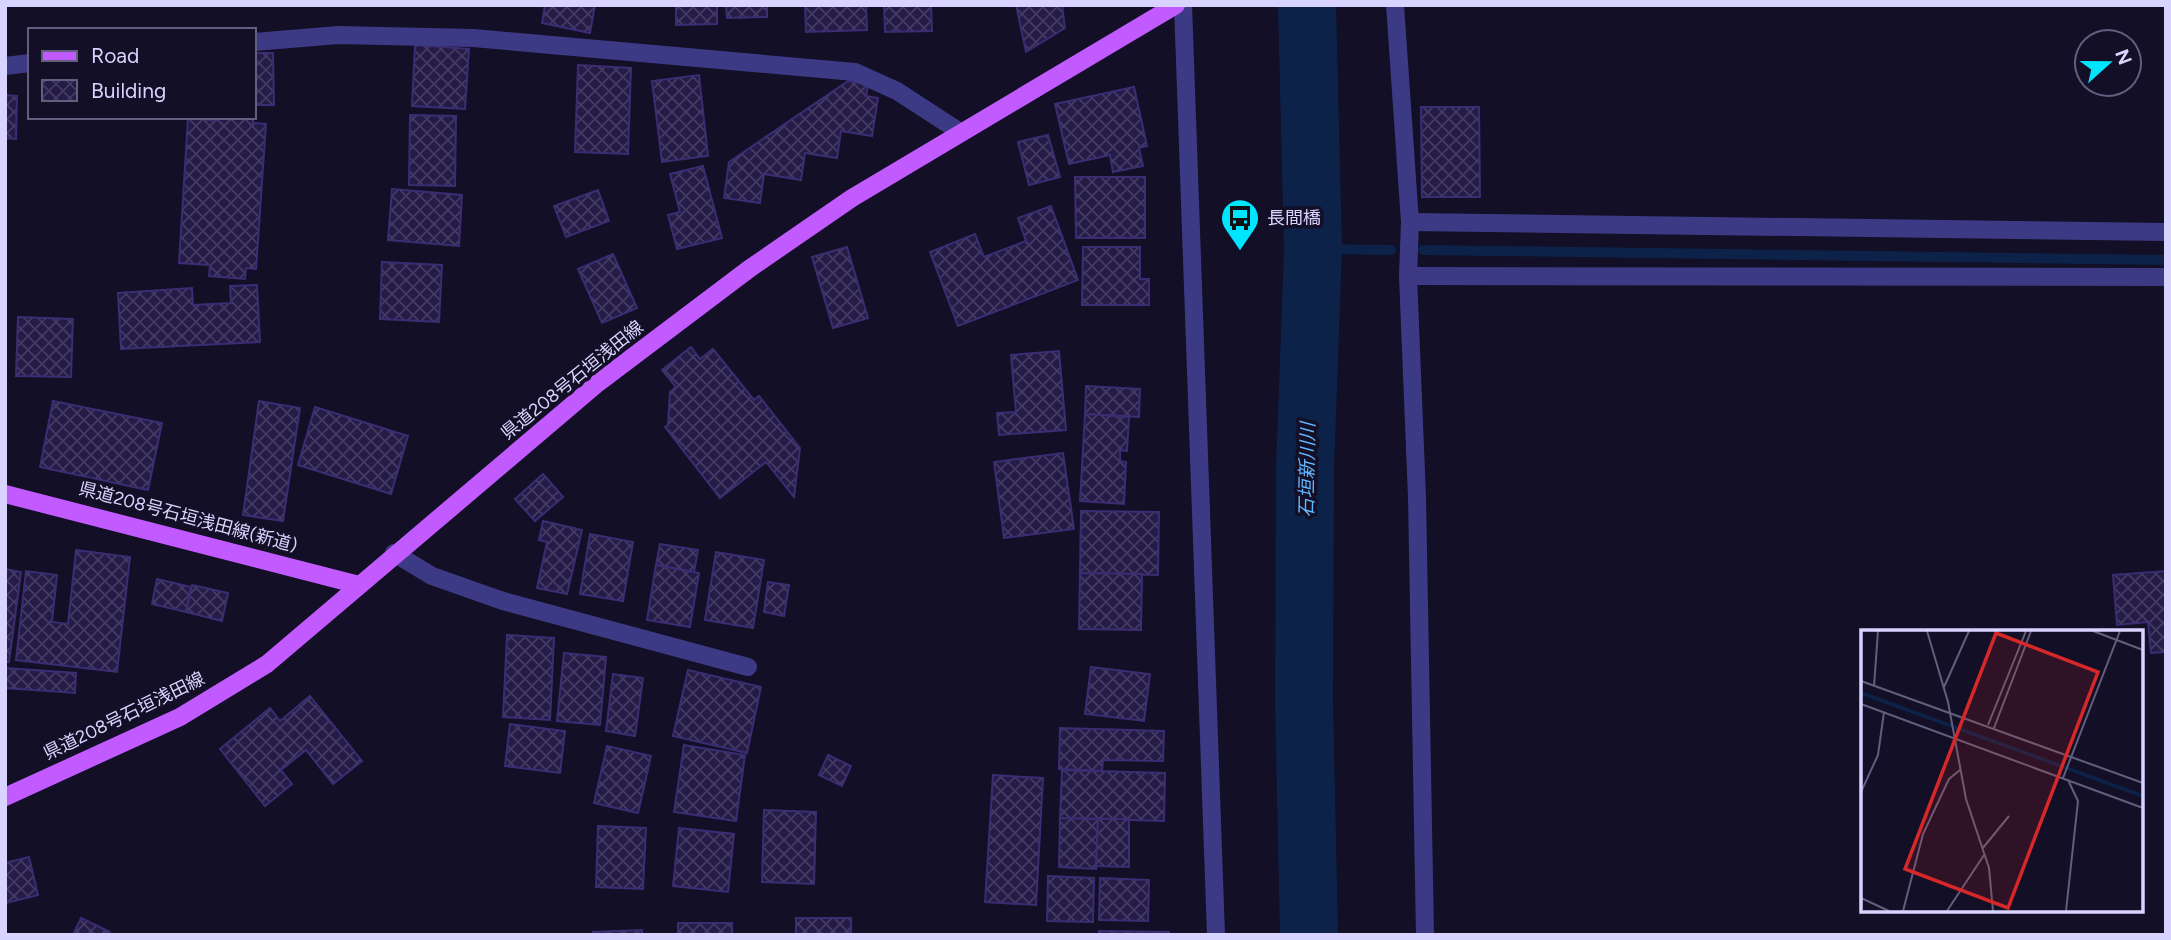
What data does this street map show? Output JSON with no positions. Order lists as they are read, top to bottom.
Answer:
{
  "streets": {
    "main road": ["県道208号石垣浅田線", "県道208号石垣浅田線(新道)"]
  },
  "crossings": [
    ["県道208号石垣浅田線", "県道208号石垣浅田線(新道)"]
  ],
  "water": ["石垣新川川"],
  "places": {
    "bus stop": ["長間橋"]
  },
  "legend": ["Road", "Building"],
  "north": "right"
}
